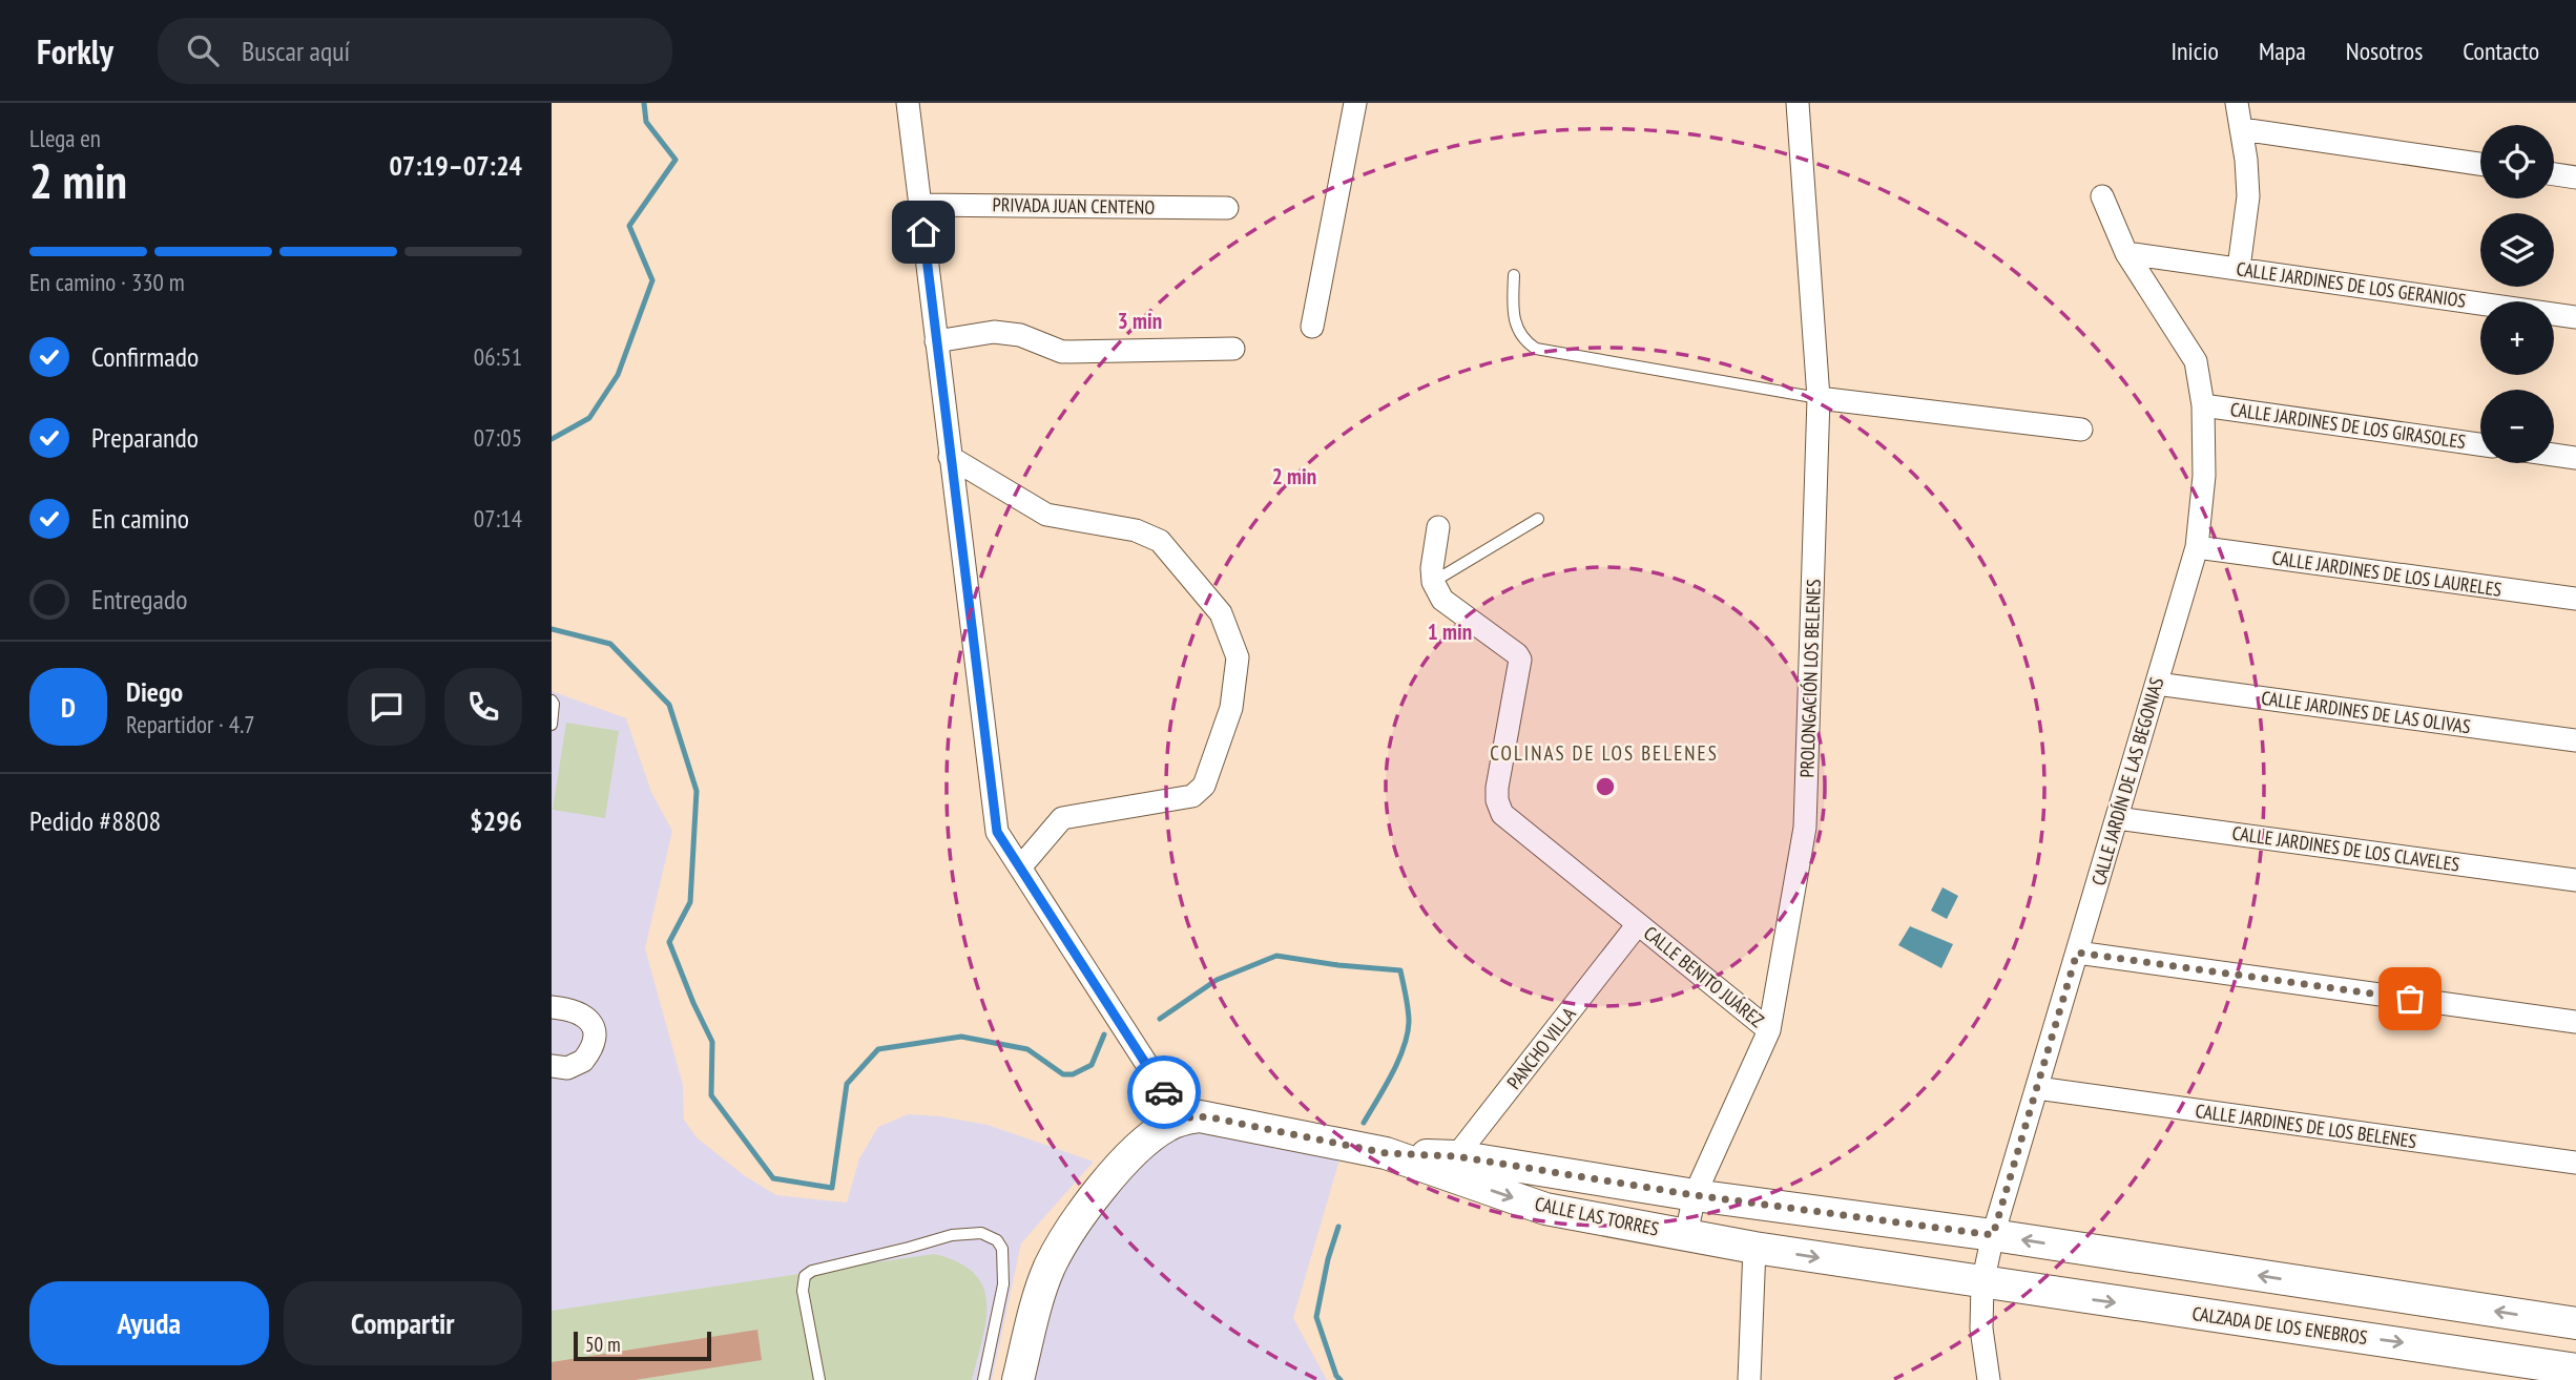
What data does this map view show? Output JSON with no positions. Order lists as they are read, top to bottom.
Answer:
{
  "streets": {
    "main road": ["CALLE LAS TORRES", "CALZADA DE LOS ENEBROS"],
    "street": [
      "PRIVADA JUAN CENTENO",
      "CALLE JARDINES DE LOS GERANIOS",
      "CALLE JARDINES DE LOS GIRASOLES",
      "CALLE JARDINES DE LOS LAURELES",
      "PROLONGACIÓN LOS BELENES",
      "CALLE JARDINES DE LAS OLIVAS",
      "CALLE JARDÍN DE LAS BEGONIAS",
      "CALLE JARDINES DE LOS CLAVELES",
      "CALLE BENITO JUÁREZ",
      "PANCHO VILLA",
      "CALLE JARDINES DE LOS BELENES"
    ]
  },
  "crossings": [
    ["CALLE JARDINES DE LOS GERANIOS", "CALLE JARDÍN DE LAS BEGONIAS"],
    ["CALLE JARDINES DE LOS GIRASOLES", "CALLE JARDÍN DE LAS BEGONIAS"],
    ["CALLE JARDINES DE LOS LAURELES", "CALLE JARDÍN DE LAS BEGONIAS"],
    ["PROLONGACIÓN LOS BELENES", "CALLE BENITO JUÁREZ"],
    ["PROLONGACIÓN LOS BELENES", "CALLE LAS TORRES"],
    ["CALLE JARDINES DE LAS OLIVAS", "CALLE JARDÍN DE LAS BEGONIAS"],
    ["CALLE JARDÍN DE LAS BEGONIAS", "CALLE JARDINES DE LOS CLAVELES"],
    ["CALLE JARDÍN DE LAS BEGONIAS", "CALLE JARDINES DE LOS BELENES"],
    ["CALLE JARDÍN DE LAS BEGONIAS", "CALLE LAS TORRES"],
    ["CALLE JARDÍN DE LAS BEGONIAS", "CALZADA DE LOS ENEBROS"],
    ["CALLE BENITO JUÁREZ", "PANCHO VILLA"],
    ["PANCHO VILLA", "CALLE LAS TORRES"],
    ["CALLE LAS TORRES", "CALZADA DE LOS ENEBROS"]
  ],
  "districts": ["COLINAS DE LOS BELENES"],
  "scale_bar": "50 m",
  "page": {
    "header": "Forkly",
    "search": "Buscar aquí",
    "nav": [
      "Inicio",
      "Mapa",
      "Nosotros",
      "Contacto"
    ],
    "heading": ["2 min", "Llega en", "07:19–07:24"],
    "panel": [
      "Diego",
      "Repartidor · 4.7",
      "Pedido #8808",
      "$296"
    ],
    "map_buttons": ["+", "−"],
    "bar": "En camino · 330 m",
    "list": [
      ["Confirmado", "06:51"],
      ["Preparando", "07:05"],
      ["En camino", "07:14"],
      "Entregado"
    ],
    "round": "D",
    "buttons": ["Ayuda", "Compartir"],
    "scale": "50 m"
  },
  "rings": ["3 min", "2 min", "1 min"]
}
